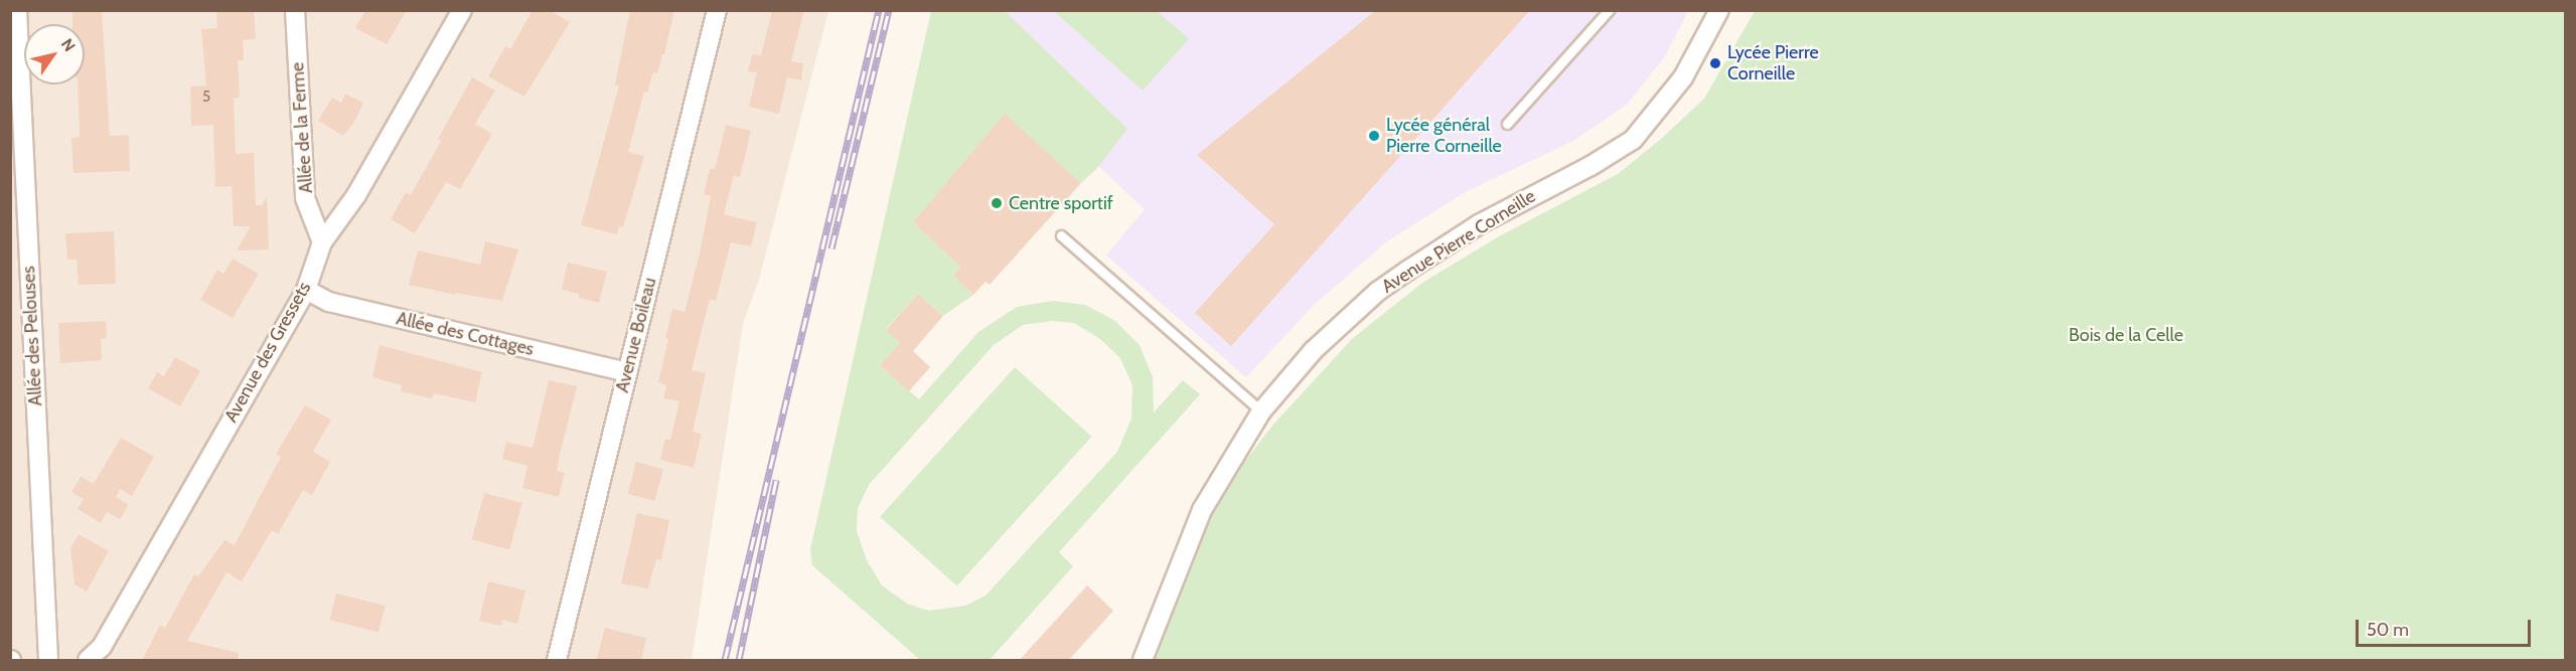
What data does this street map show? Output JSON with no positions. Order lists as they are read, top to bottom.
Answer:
{
  "streets": {
    "street": [
      "Allée de la Ferme",
      "Avenue Pierre Corneille",
      "Allée des Cottages",
      "Avenue Boileau",
      "Allée des Pelouses",
      "Avenue des Gressets"
    ]
  },
  "crossings": [
    ["Allée de la Ferme", "Avenue des Gressets"],
    ["Allée des Cottages", "Avenue Boileau"],
    ["Allée des Cottages", "Avenue des Gressets"]
  ],
  "parks": ["Bois de la Celle"],
  "places": ["Lycée Pierre Corneille", "Lycée général Pierre Corneille", "Centre sportif"],
  "house_numbers": ["5"],
  "scale_bar": "50 m",
  "north": "top right"
}
